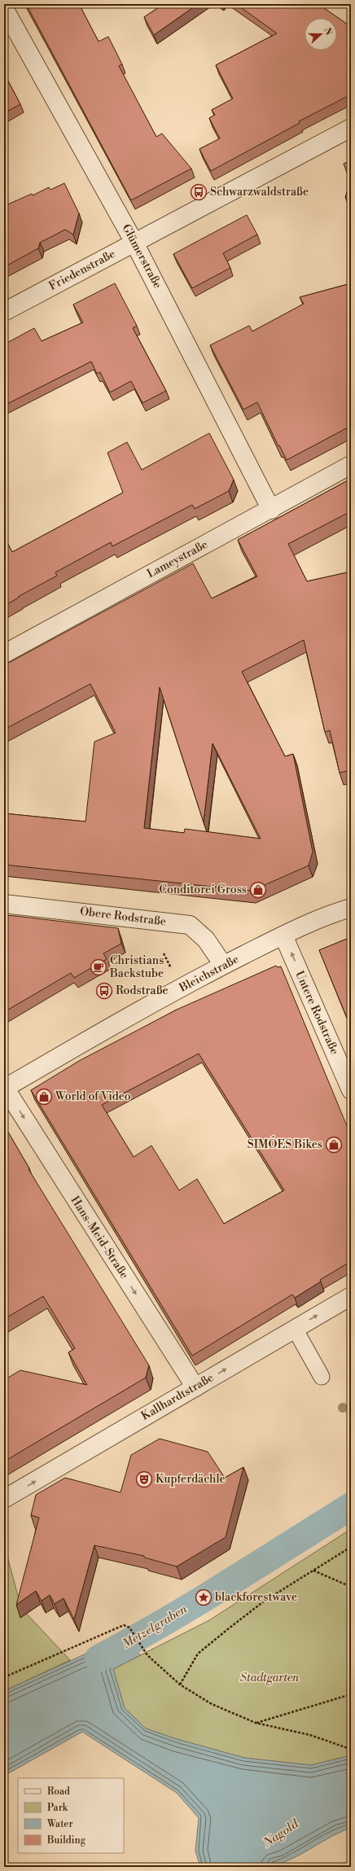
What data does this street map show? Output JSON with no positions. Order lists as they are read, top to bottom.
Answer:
{
  "streets": {
    "street": [
      "Glümerstraße",
      "Friedenstraße",
      "Lameystraße",
      "Obere Rodstraße",
      "Bleichstraße",
      "Untere Rodstraße",
      "Hans-Meid-Straße",
      "Kallhardtstraße"
    ]
  },
  "crossings": [
    ["Glümerstraße", "Friedenstraße"],
    ["Glümerstraße", "Lameystraße"],
    ["Obere Rodstraße", "Bleichstraße"],
    ["Bleichstraße", "Untere Rodstraße"],
    ["Bleichstraße", "Hans-Meid-Straße"],
    ["Hans-Meid-Straße", "Kallhardtstraße"]
  ],
  "one_way": ["Untere Rodstraße", "Hans-Meid-Straße", "Kallhardtstraße"],
  "water": ["Metzelgraben", "Nagold"],
  "parks": ["Stadtgarten"],
  "places": {
    "bus stop": ["Schwarzwaldstraße", "Rodstraße"],
    "shop": ["Conditorei Gross", "World of Video", "SIMÓES Bikes"],
    "cafe": ["Christians Backstube"],
    "theatre": ["Kupferdächle"],
    "place": ["blackforestwave"]
  },
  "legend": [
    "Road",
    "Park",
    "Water",
    "Building"
  ],
  "north": "right"
}
